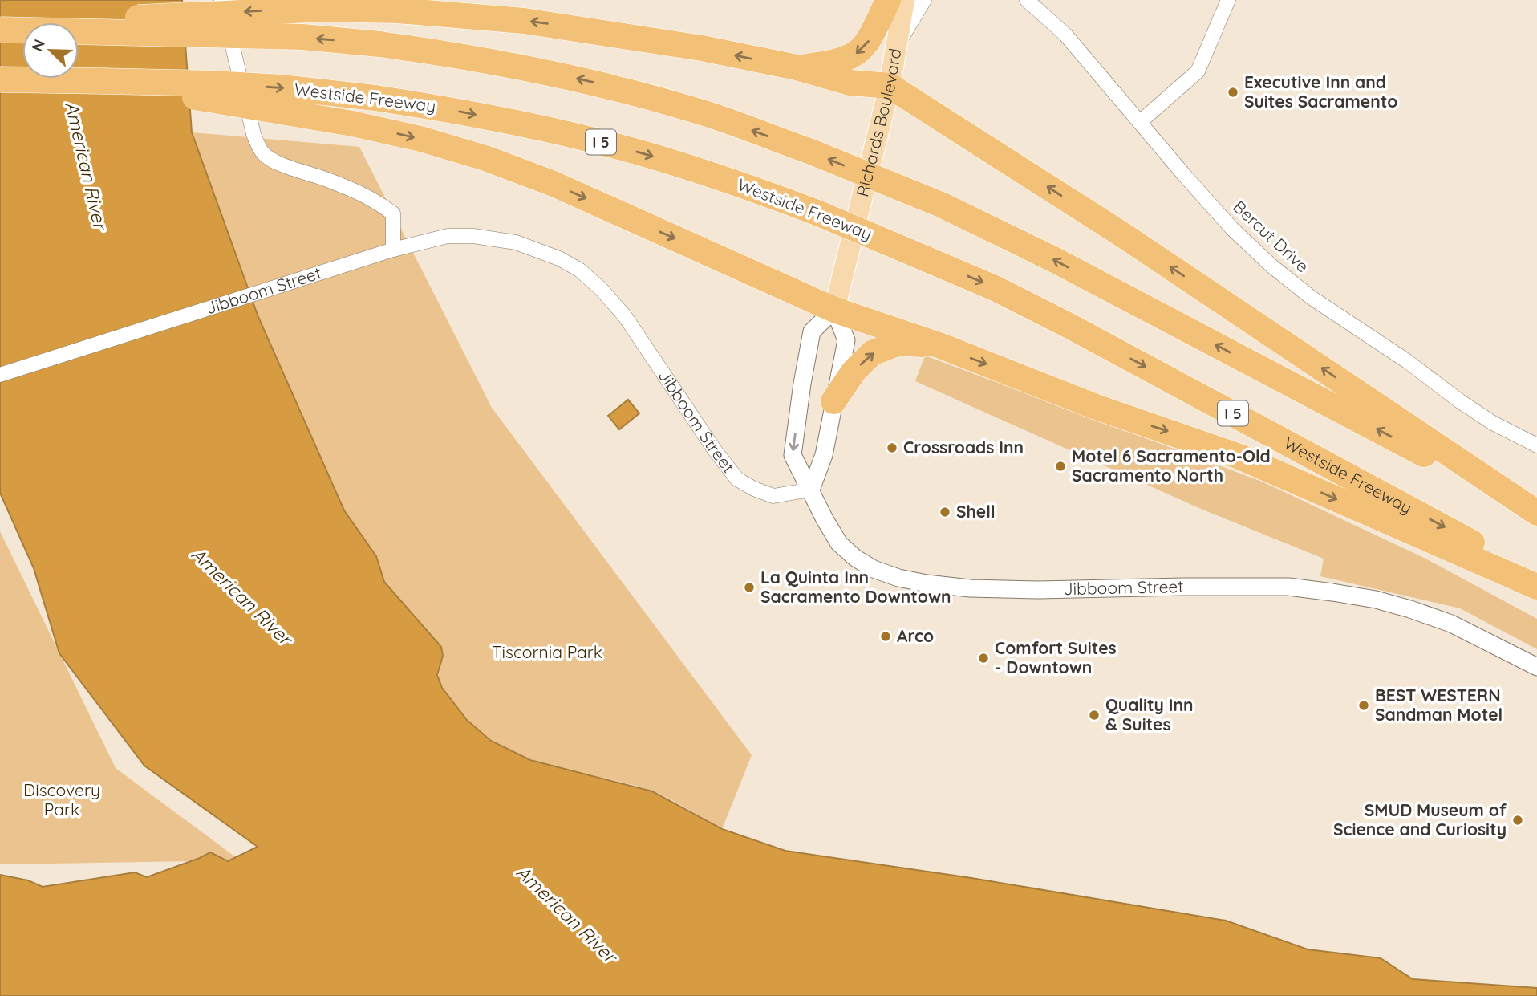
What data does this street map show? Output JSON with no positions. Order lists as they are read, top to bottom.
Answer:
{
  "streets": {
    "highway": ["Westside Freeway", "I 5"],
    "main road": ["Richards Boulevard"],
    "street": ["Bercut Drive", "Jibboom Street"]
  },
  "water": ["American River"],
  "parks": ["Tiscornia Park", "Discovery Park"],
  "places": [
    "Executive Inn and Suites Sacramento",
    "Crossroads Inn",
    "Motel 6 Sacramento-Old Sacramento North",
    "Shell",
    "La Quinta Inn Sacramento Downtown",
    "Arco",
    "Comfort Suites - Downtown",
    "BEST WESTERN Sandman Motel",
    "Quality Inn & Suites",
    "SMUD Museum of Science and Curiosity"
  ],
  "north": "top left"
}
